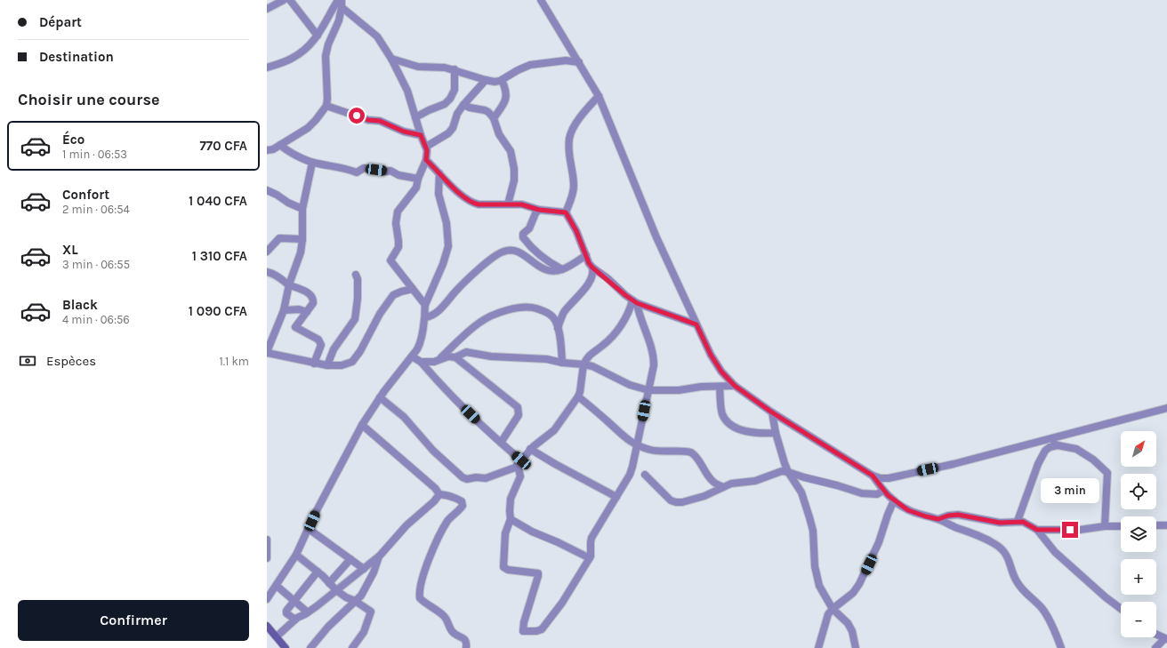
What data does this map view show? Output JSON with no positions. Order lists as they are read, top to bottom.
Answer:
{
  "north": "top right",
  "page": {
    "banner": ["Départ", "Destination"],
    "heading": "Choisir une course",
    "list": [
      {
        "name": "Éco",
        "note": "1 min · 06:53",
        "value": "770 CFA"
      },
      {
        "name": "Confort",
        "note": "2 min · 06:54",
        "value": "1 040 CFA"
      },
      {
        "name": "XL",
        "note": "3 min · 06:55",
        "value": "1 310 CFA"
      },
      {
        "name": "Black",
        "note": "4 min · 06:56",
        "value": "1 090 CFA"
      }
    ],
    "pay": ["Espèces", "1.1 km"],
    "map_buttons": ["+", "−"],
    "bubble": "3 min",
    "buttons": "Confirmer"
  }
}
